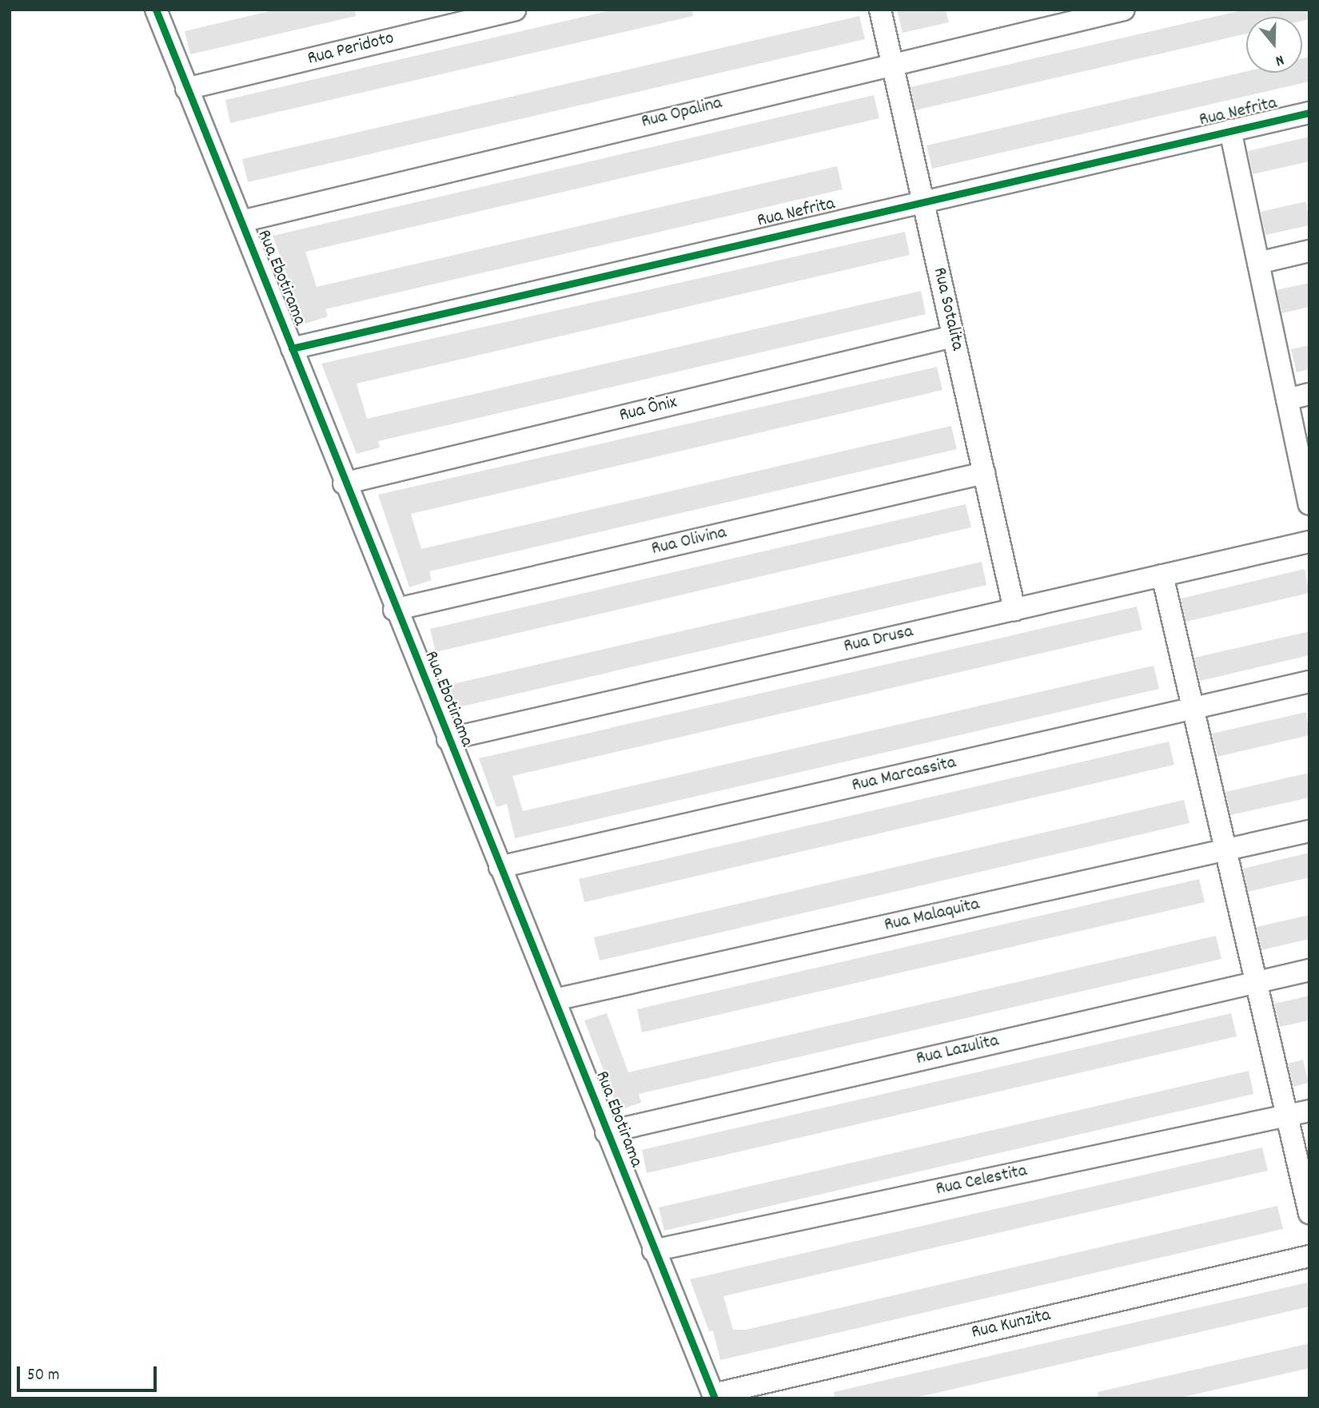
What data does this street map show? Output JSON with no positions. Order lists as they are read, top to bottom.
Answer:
{
  "streets": {
    "street": [
      "Rua Peridoto",
      "Rua Nefrita",
      "Rua Opalina",
      "Rua Ebotirama",
      "Rua Sotalita",
      "Rua Ônix",
      "Rua Olivina",
      "Rua Drusa",
      "Rua Marcassita",
      "Rua Malaquita",
      "Rua Lazulita",
      "Rua Celestita",
      "Rua Kunzita"
    ]
  },
  "crossings": [
    ["Rua Peridoto", "Rua Ebotirama"],
    ["Rua Nefrita", "Rua Ebotirama"],
    ["Rua Nefrita", "Rua Sotalita"],
    ["Rua Opalina", "Rua Ebotirama"],
    ["Rua Opalina", "Rua Sotalita"],
    ["Rua Ebotirama", "Rua Ônix"],
    ["Rua Ebotirama", "Rua Olivina"],
    ["Rua Ebotirama", "Rua Drusa"],
    ["Rua Ebotirama", "Rua Marcassita"],
    ["Rua Ebotirama", "Rua Malaquita"],
    ["Rua Ebotirama", "Rua Lazulita"],
    ["Rua Ebotirama", "Rua Celestita"],
    ["Rua Ebotirama", "Rua Kunzita"],
    ["Rua Sotalita", "Rua Ônix"],
    ["Rua Sotalita", "Rua Olivina"],
    ["Rua Sotalita", "Rua Drusa"]
  ],
  "scale_bar": "50 m",
  "north": "bottom"
}
